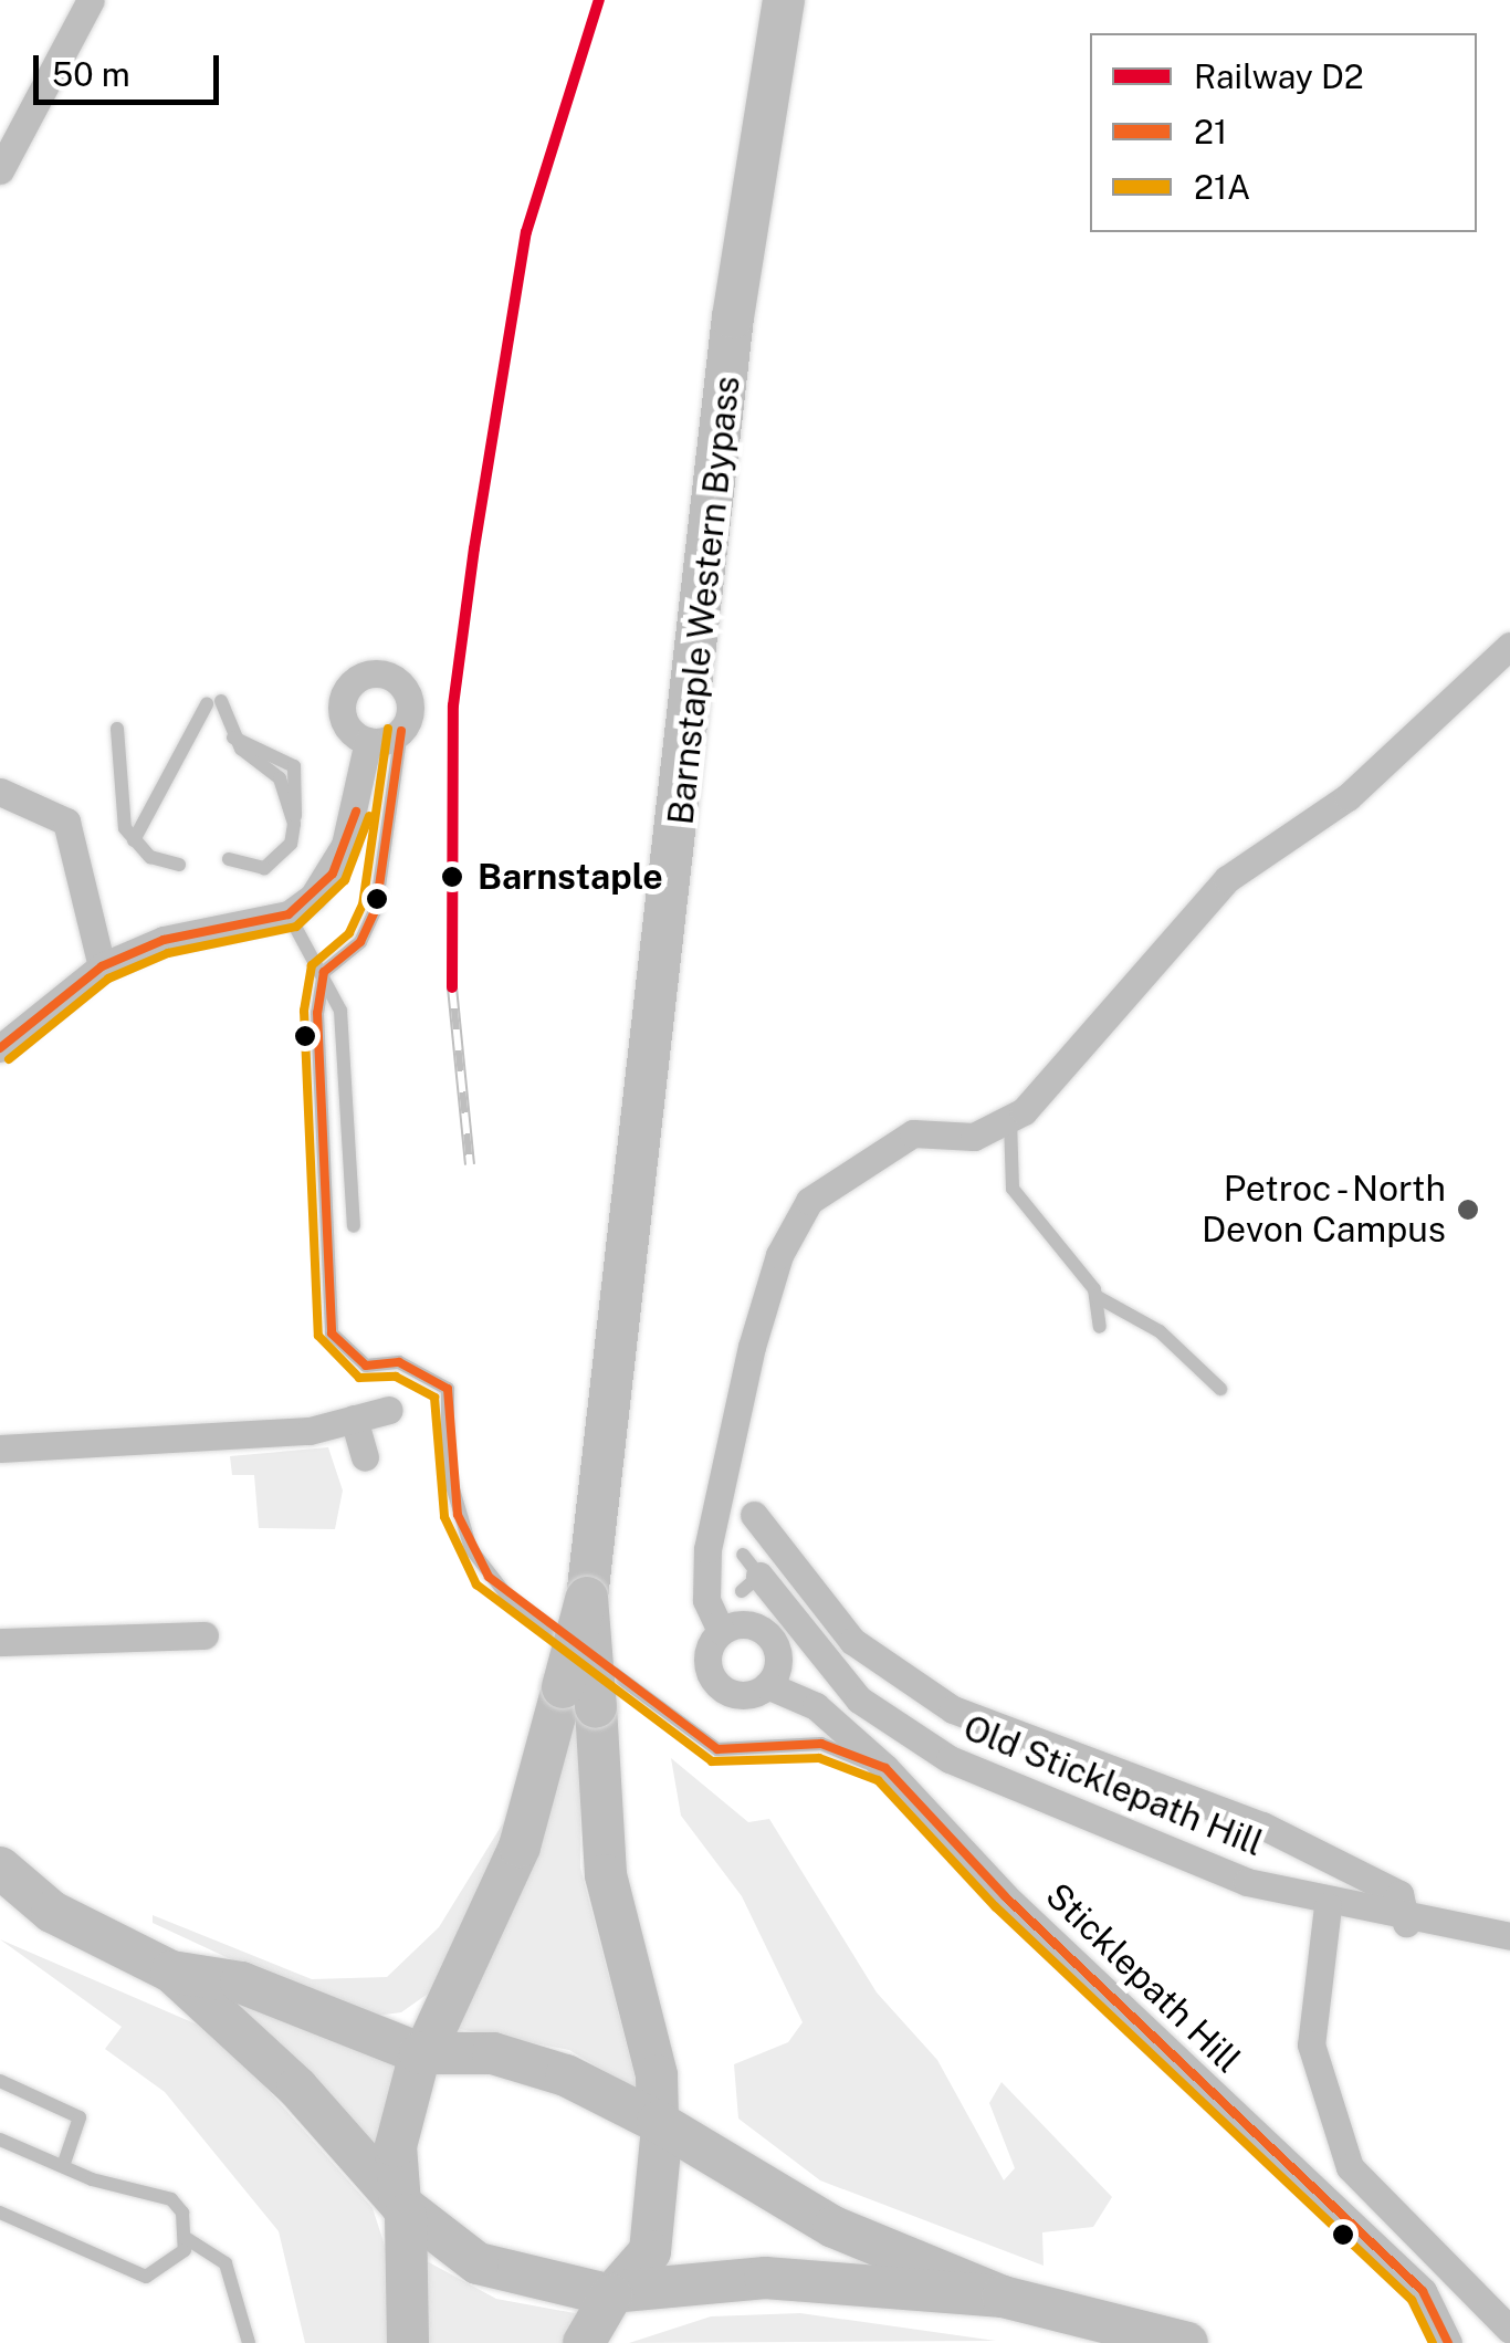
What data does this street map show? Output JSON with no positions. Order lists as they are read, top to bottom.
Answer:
{
  "streets": {
    "main road": ["Barnstaple Western Bypass"],
    "street": ["Old Sticklepath Hill", "Sticklepath Hill"]
  },
  "places": ["Barnstaple", "Petroc - North Devon Campus"],
  "lines": ["rail line D2", "transit line 21A", "transit line 21"],
  "legend": ["Railway D2", "21", "21A"],
  "scale_bar": "50 m"
}
